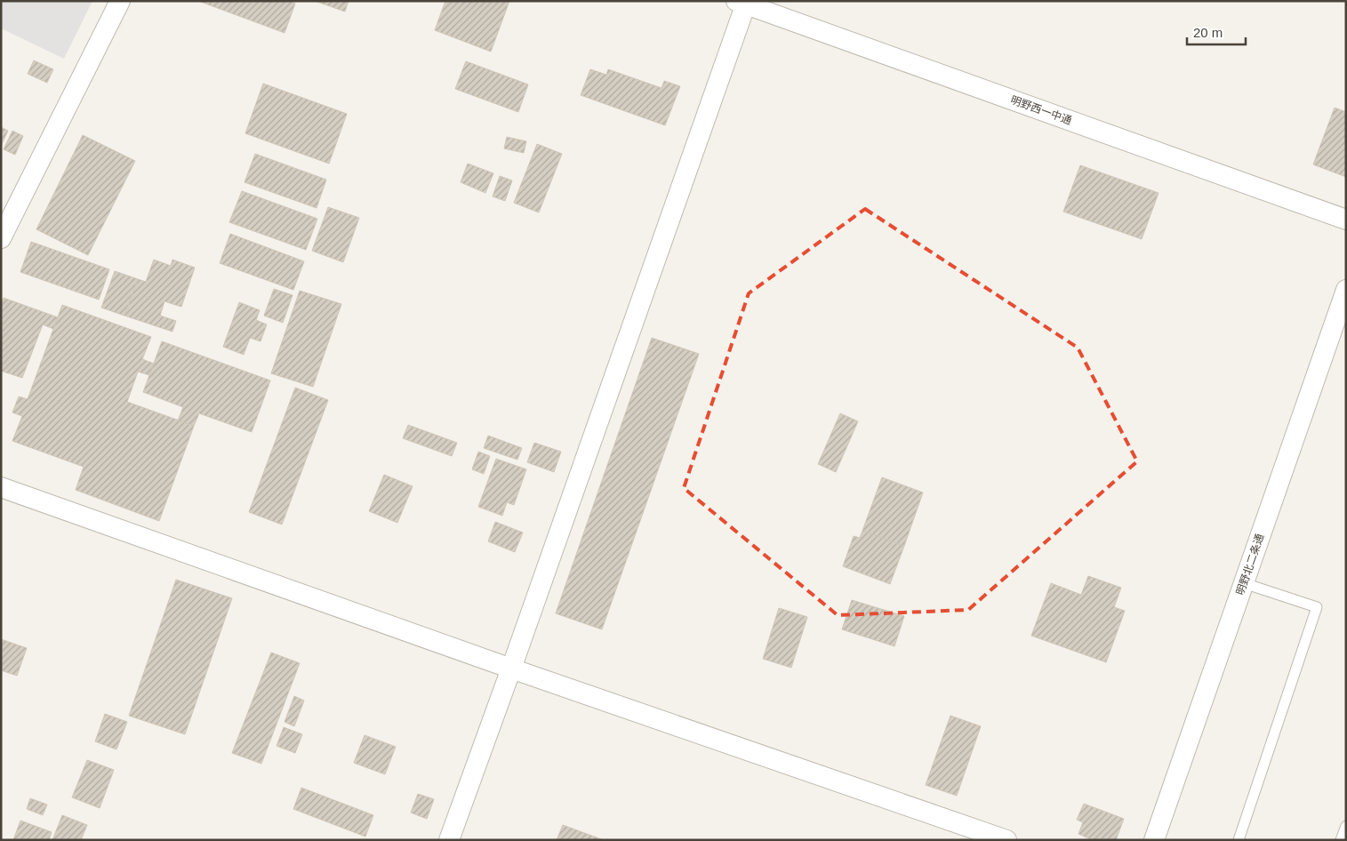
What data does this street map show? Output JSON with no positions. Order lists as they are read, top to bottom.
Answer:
{
  "streets": {
    "street": ["明野西一中通", "明野北二条通"]
  },
  "scale_bar": "20 m"
}
